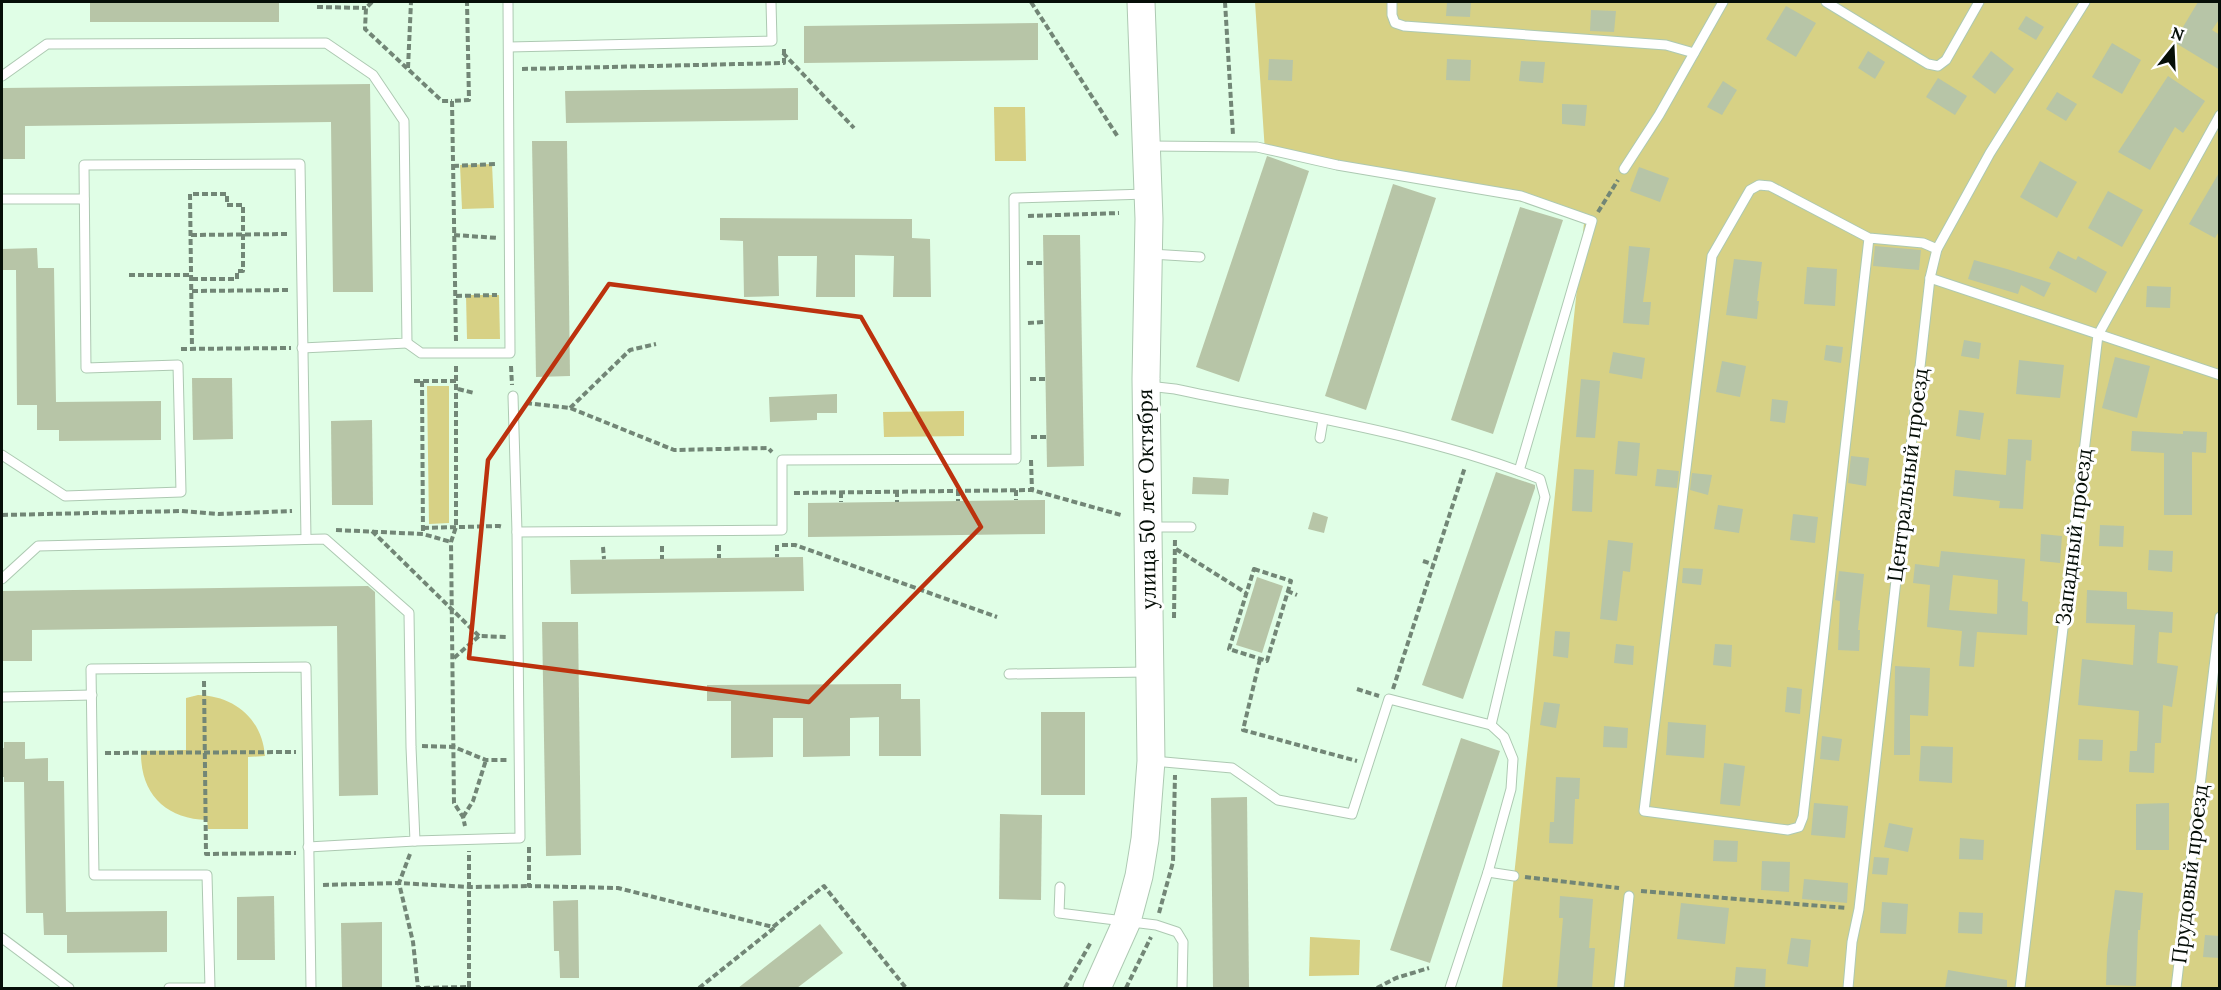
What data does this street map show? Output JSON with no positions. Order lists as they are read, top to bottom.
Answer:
{
  "streets": {
    "street": ["улица 50 лет Октября"],
    "lane": ["Центральный проезд", "Западный проезд", "Прудовый проезд"]
  },
  "north": "top"
}
